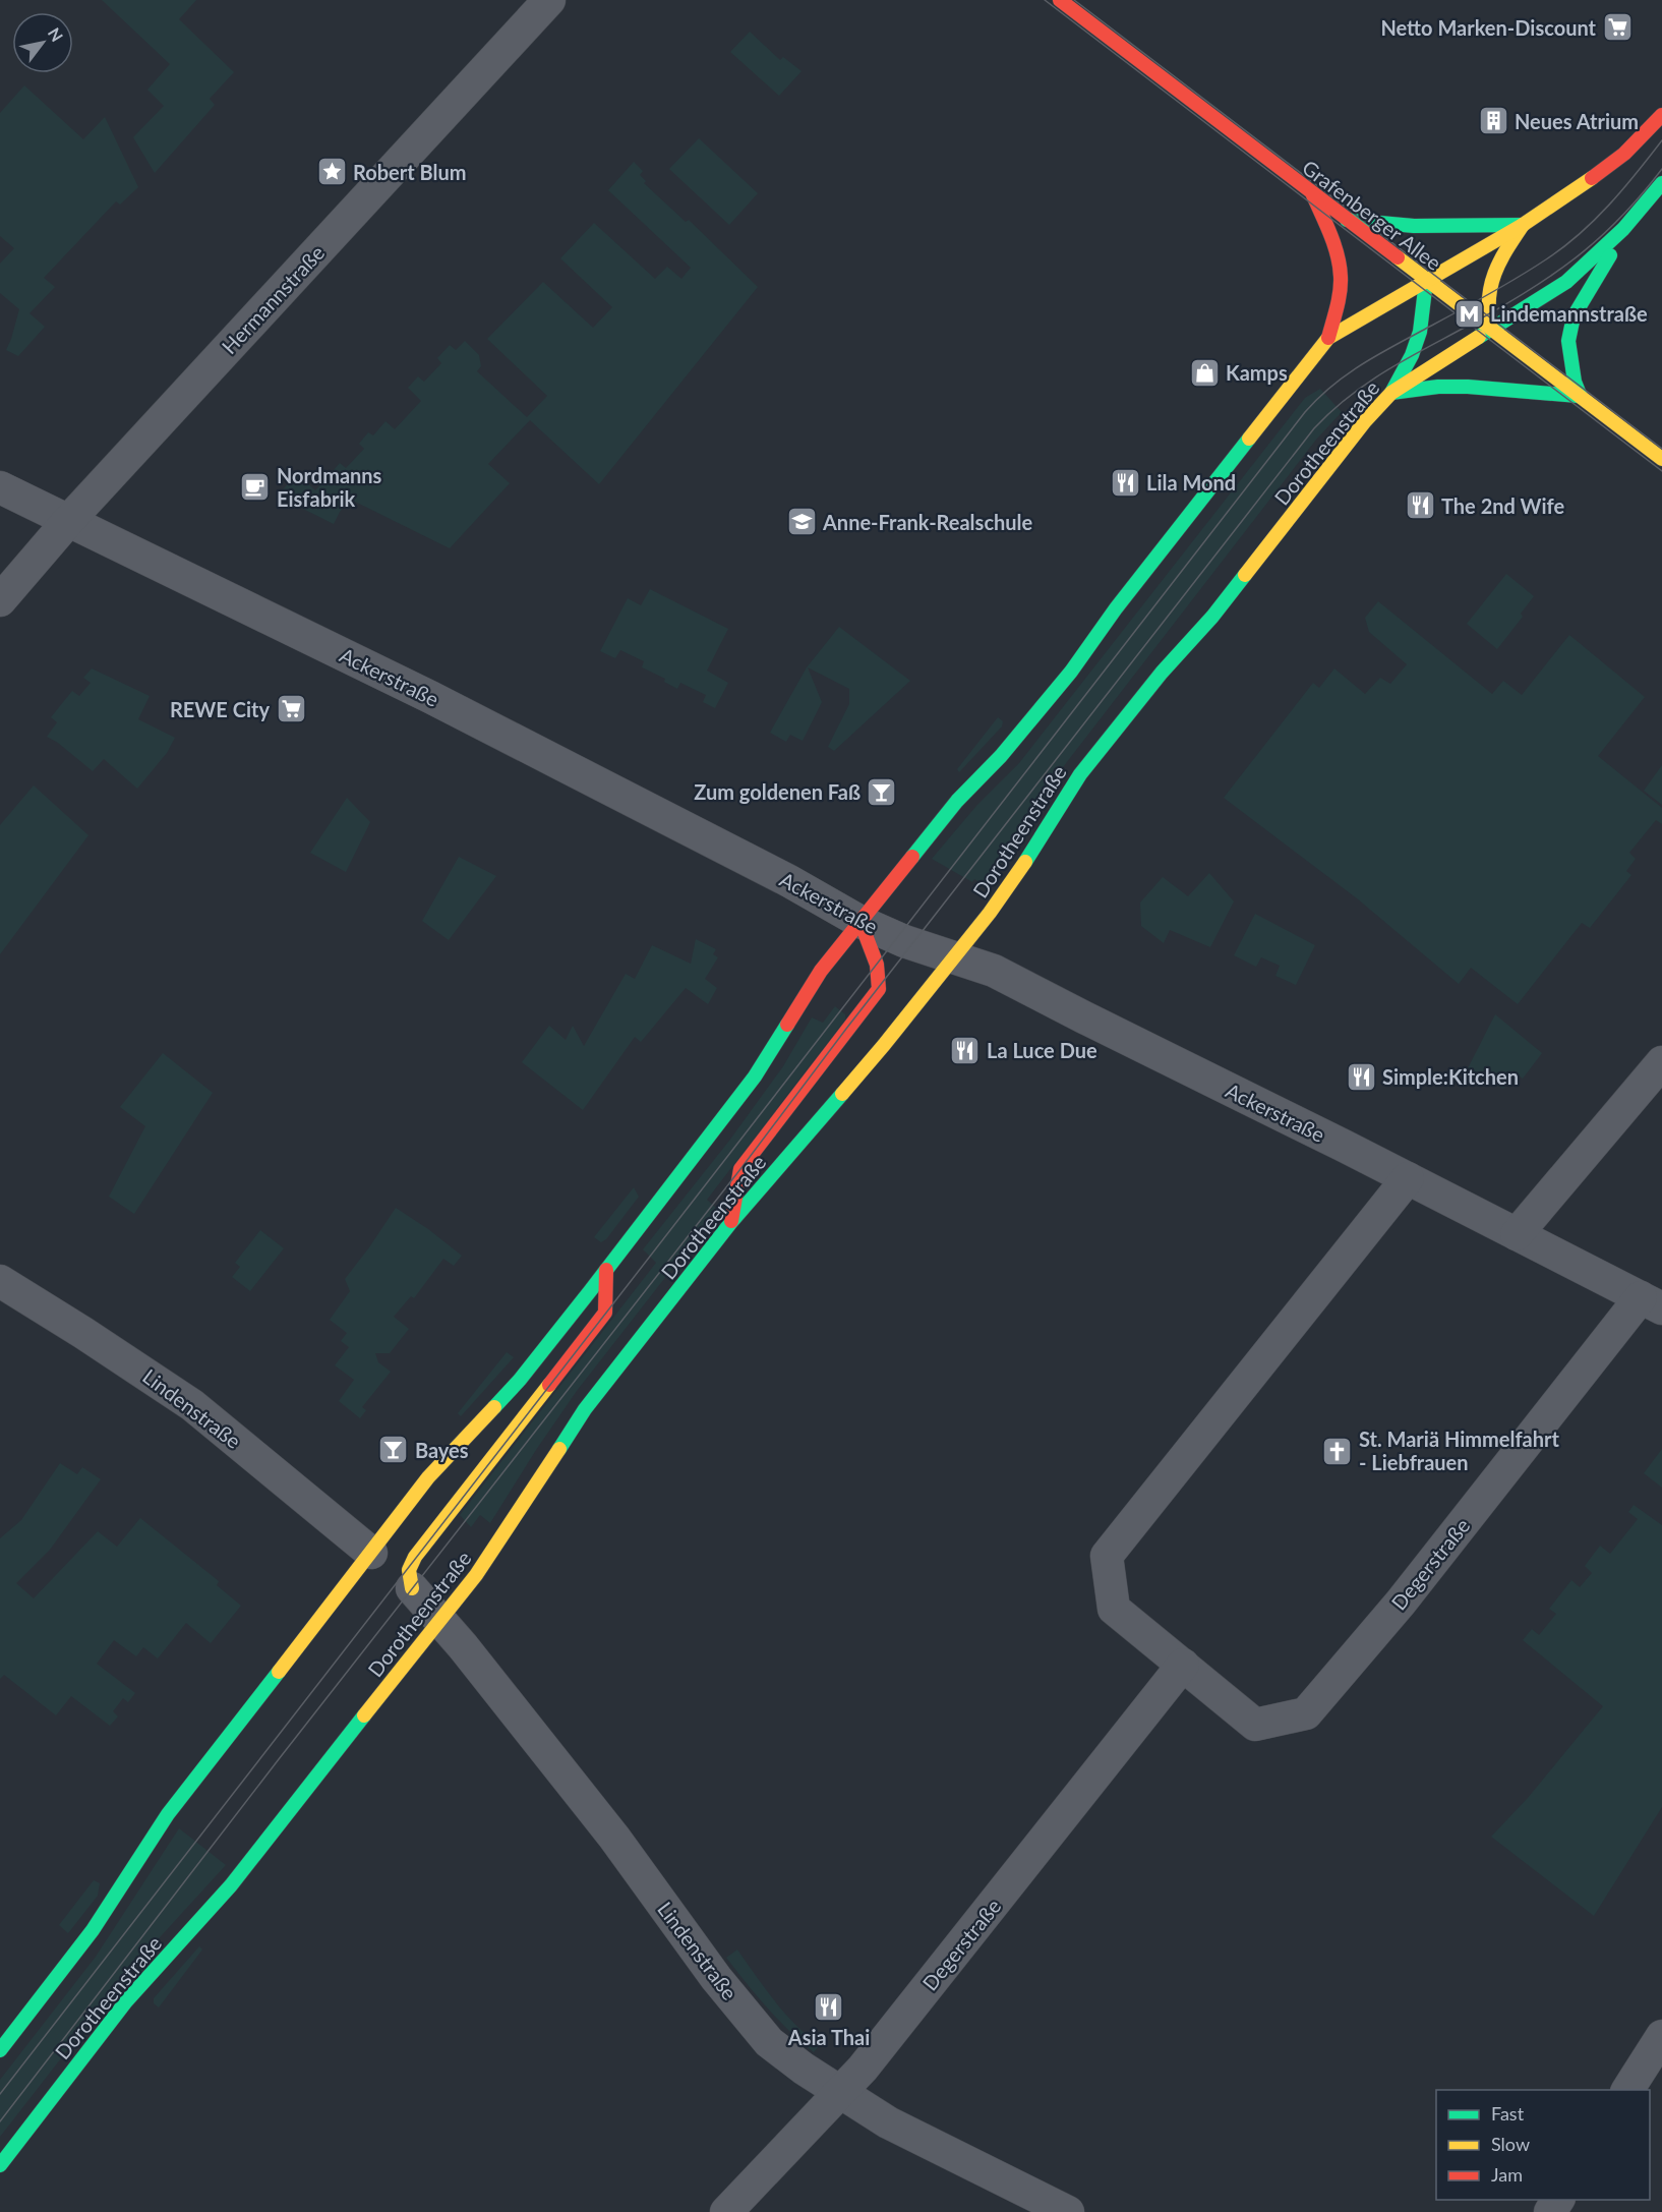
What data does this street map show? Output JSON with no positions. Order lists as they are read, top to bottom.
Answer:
{
  "streets": {
    "main road": ["Grafenberger Allee", "Dorotheenstraße"],
    "street": [
      "Hermannstraße",
      "Ackerstraße",
      "Lindenstraße",
      "Degerstraße"
    ]
  },
  "crossings": [
    ["Grafenberger Allee", "Dorotheenstraße"],
    ["Hermannstraße", "Ackerstraße"],
    ["Dorotheenstraße", "Ackerstraße"],
    ["Dorotheenstraße", "Lindenstraße"],
    ["Ackerstraße", "Degerstraße"],
    ["Lindenstraße", "Degerstraße"]
  ],
  "places": {
    "supermarket": ["Netto Marken-Discount", "REWE City"],
    "building": ["Neues Atrium"],
    "place": ["Robert Blum"],
    "metro station": ["Lindemannstraße"],
    "shop": ["Kamps"],
    "restaurant": [
      "Lila Mond",
      "The 2nd Wife",
      "La Luce Due",
      "Simple:Kitchen",
      "Asia Thai"
    ],
    "cafe": ["Nordmanns Eisfabrik"],
    "school or university": ["Anne-Frank-Realschule"],
    "bar": ["Zum goldenen Faß", "Bayes"],
    "church": ["St. Mariä Himmelfahrt - Liebfrauen"]
  },
  "legend": ["Fast", "Slow", "Jam"],
  "north": "top right"
}
